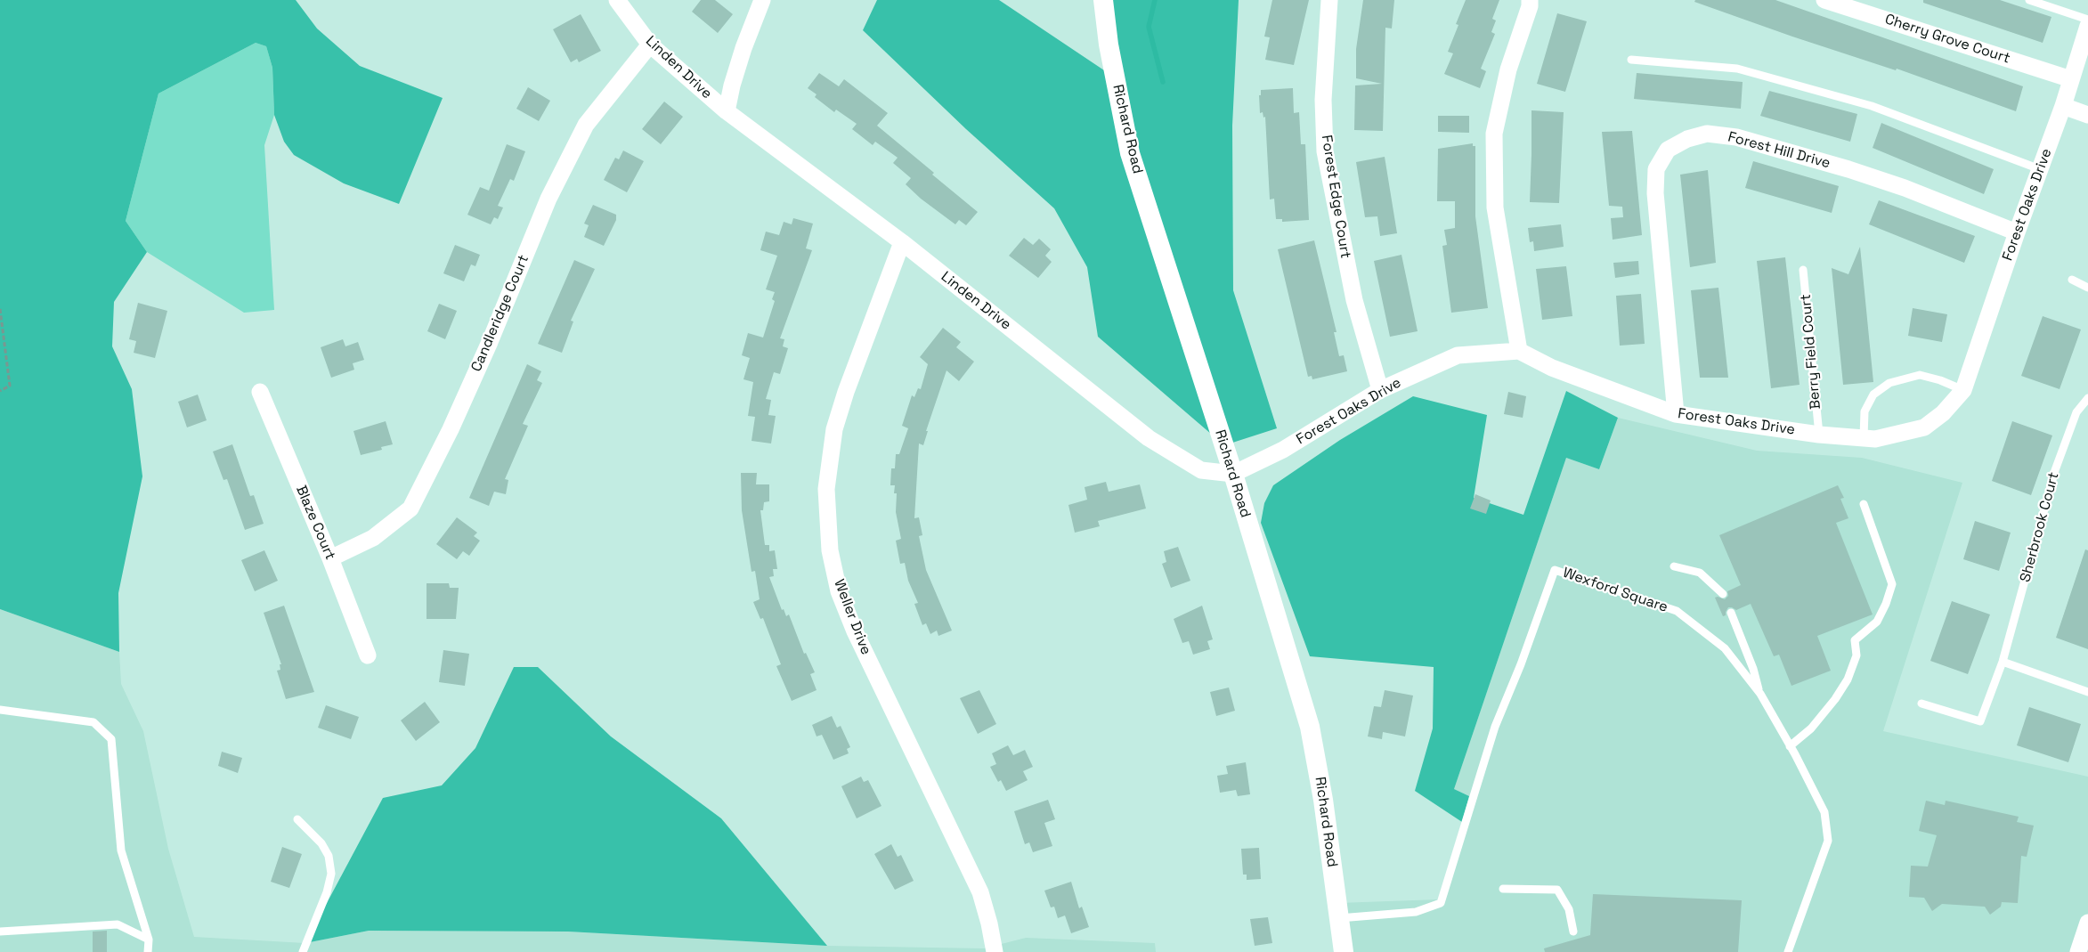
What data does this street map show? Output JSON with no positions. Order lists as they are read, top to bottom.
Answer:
{
  "streets": {
    "street": [
      "Cherry Grove Court",
      "Linden Drive",
      "Richard Road",
      "Forest Hill Drive",
      "Forest Edge Court",
      "Forest Oaks Drive",
      "Candleridge Court",
      "Blaze Court",
      "Weller Drive"
    ],
    "lane": ["Berry Field Court", "Sherbrook Court", "Wexford Square"]
  },
  "crossings": [
    ["Linden Drive", "Richard Road"],
    ["Linden Drive", "Forest Oaks Drive"],
    ["Linden Drive", "Candleridge Court"],
    ["Linden Drive", "Weller Drive"],
    ["Richard Road", "Forest Oaks Drive"],
    ["Richard Road", "Wexford Square"],
    ["Forest Hill Drive", "Forest Oaks Drive"],
    ["Forest Edge Court", "Forest Oaks Drive"],
    ["Forest Oaks Drive", "Berry Field Court"],
    ["Candleridge Court", "Blaze Court"]
  ]
}
